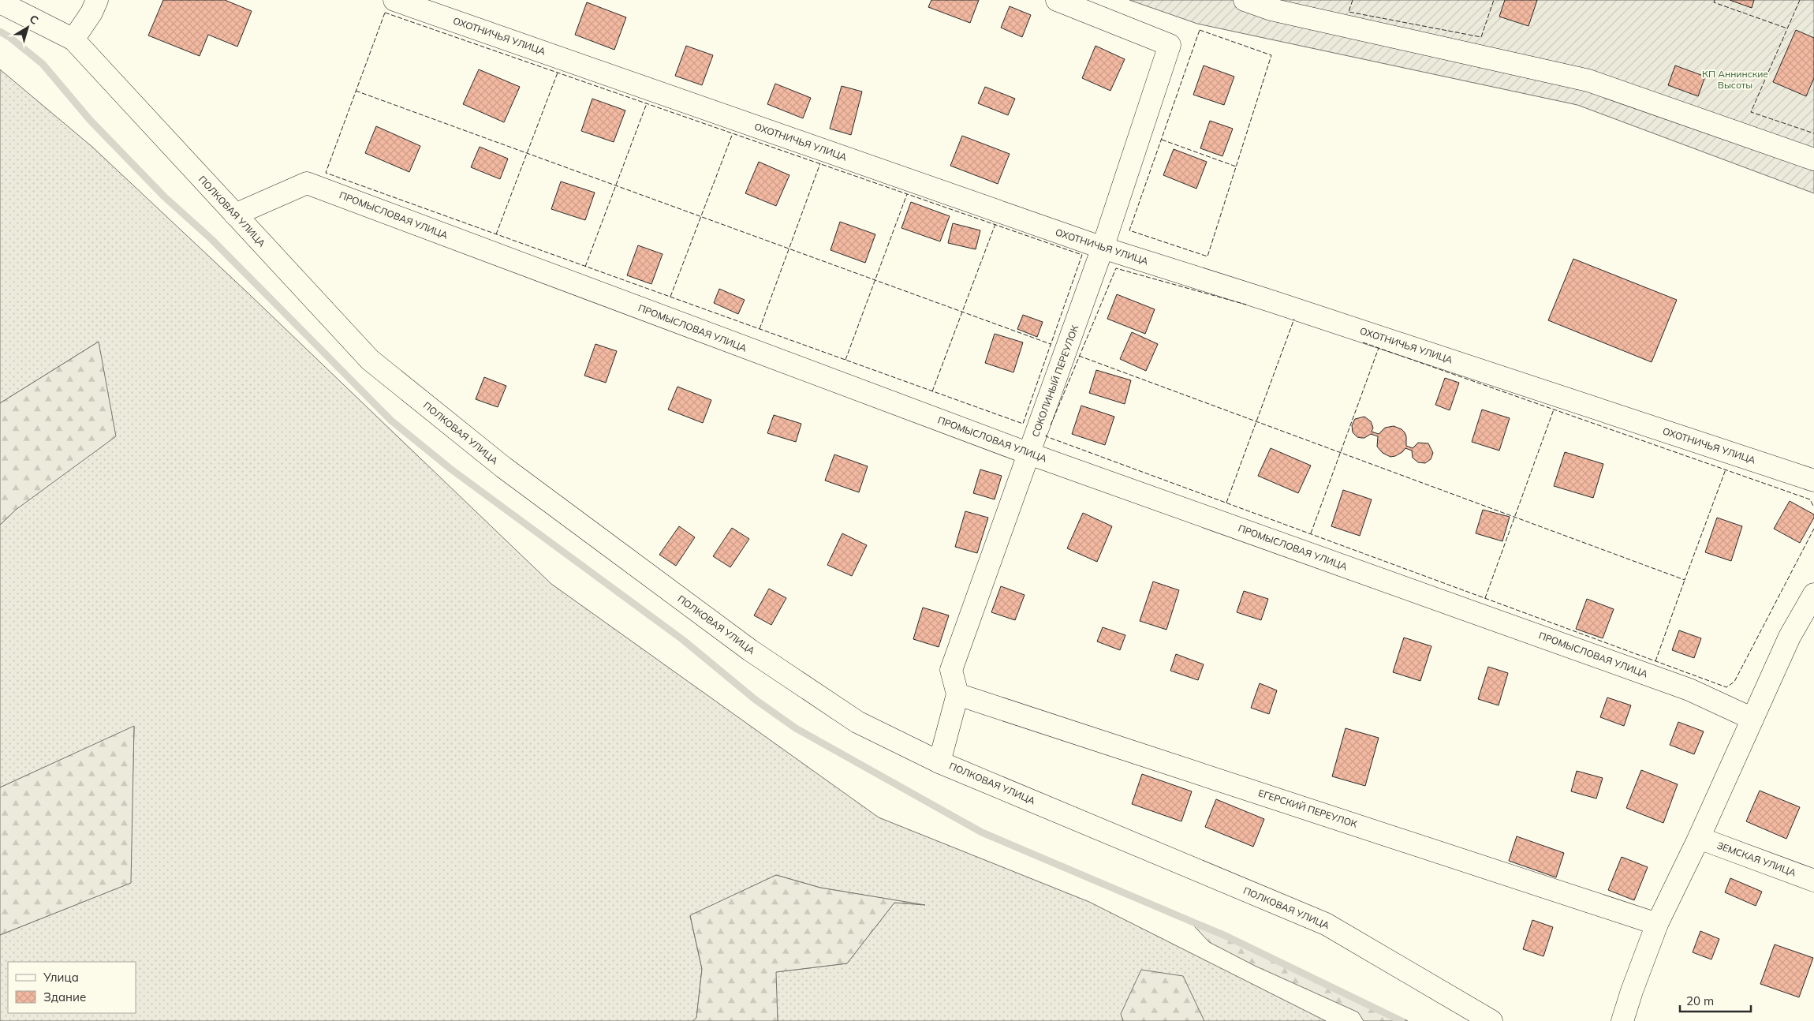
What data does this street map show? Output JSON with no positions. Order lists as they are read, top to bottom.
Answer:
{
  "streets": {
    "street": [
      "ОХОТНИЧЬЯ УЛИЦА",
      "ПОЛКОВАЯ УЛИЦА",
      "ПРОМЫСЛОВАЯ УЛИЦА",
      "СОКОЛИНЫЙ ПЕРЕУЛОК",
      "ЕГЕРСКИЙ ПЕРЕУЛОК",
      "ЗЕМСКАЯ УЛИЦА"
    ]
  },
  "crossings": [
    ["ОХОТНИЧЬЯ УЛИЦА", "СОКОЛИНЫЙ ПЕРЕУЛОК"],
    ["ПОЛКОВАЯ УЛИЦА", "ПРОМЫСЛОВАЯ УЛИЦА"],
    ["ПОЛКОВАЯ УЛИЦА", "СОКОЛИНЫЙ ПЕРЕУЛОК"],
    ["ПРОМЫСЛОВАЯ УЛИЦА", "СОКОЛИНЫЙ ПЕРЕУЛОК"],
    ["СОКОЛИНЫЙ ПЕРЕУЛОК", "ЕГЕРСКИЙ ПЕРЕУЛОК"]
  ],
  "parks": ["КП Аннинские Высоты"],
  "legend": ["Улица", "Здание"],
  "scale_bar": "20 m",
  "north": "top right"
}
